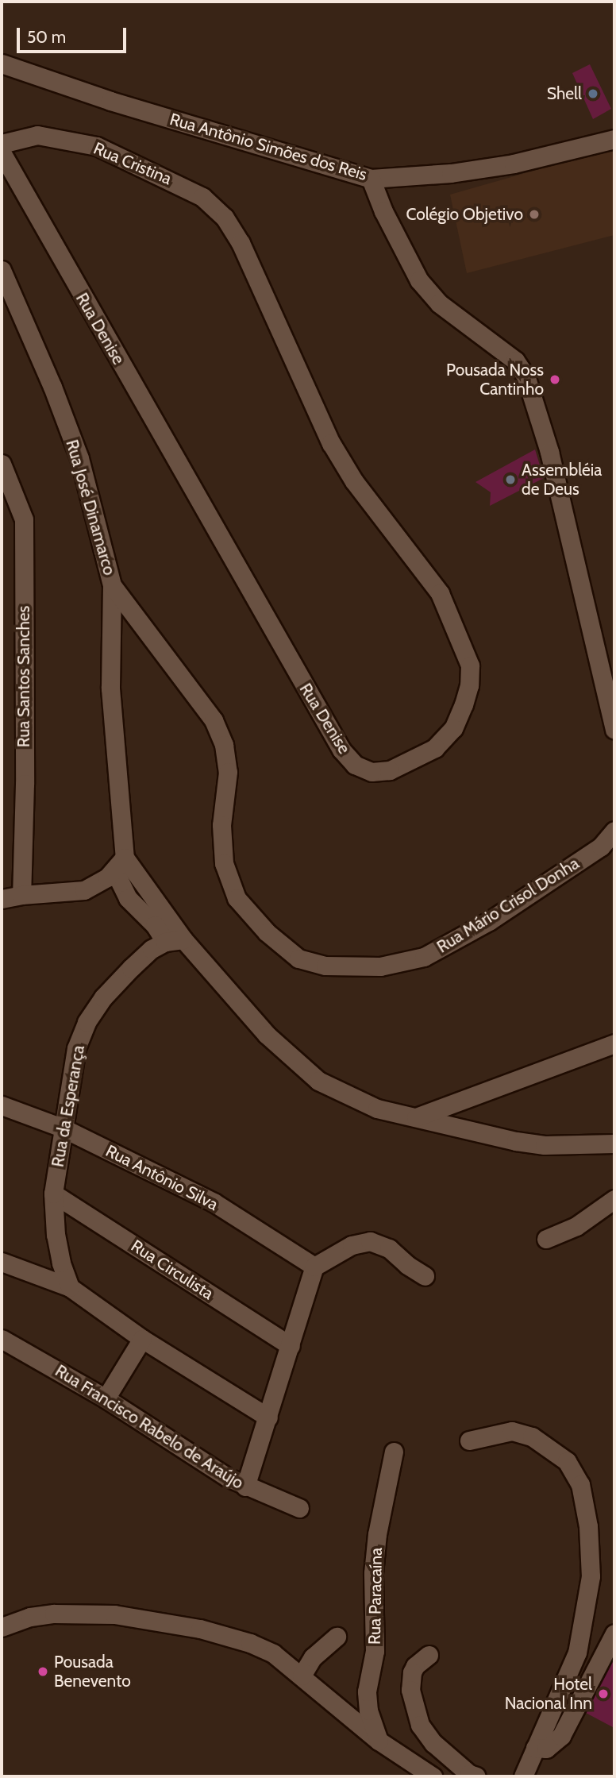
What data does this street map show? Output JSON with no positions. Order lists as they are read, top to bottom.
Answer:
{
  "streets": {
    "street": [
      "Rua Antônio Simões dos Reis",
      "Rua Cristina",
      "Rua Denise",
      "Rua José Dinamarco",
      "Rua Santos Sanches",
      "Rua Mário Crisol Donha",
      "Rua da Esperança",
      "Rua Antônio Silva",
      "Rua Circulista",
      "Rua Francisco Rabelo de Araújo",
      "Rua Paracaína"
    ]
  },
  "crossings": [
    ["Rua Cristina", "Rua Denise"],
    ["Rua José Dinamarco", "Rua Mário Crisol Donha"],
    ["Rua da Esperança", "Rua Antônio Silva"],
    ["Rua da Esperança", "Rua Circulista"]
  ],
  "places": [
    "Shell",
    "Colégio Objetivo",
    "Pousada Noss Cantinho",
    "Assembléia de Deus",
    "Pousada Benevento",
    "Hotel Nacional Inn"
  ],
  "scale_bar": "50 m"
}
